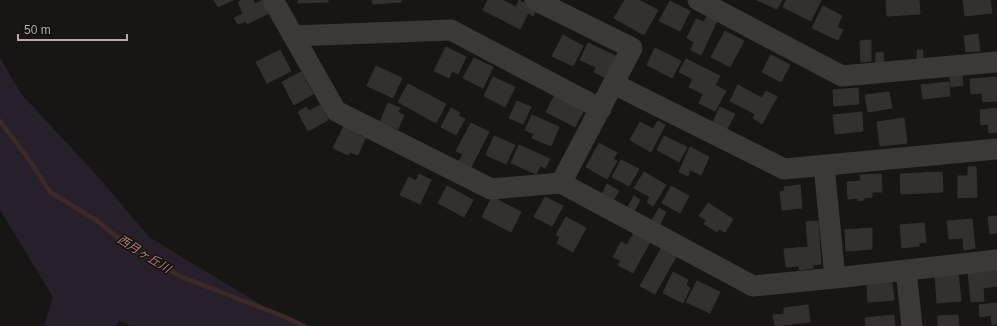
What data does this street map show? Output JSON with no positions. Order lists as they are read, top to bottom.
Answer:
{
  "water": ["西月ヶ丘川"],
  "scale_bar": "50 m"
}
